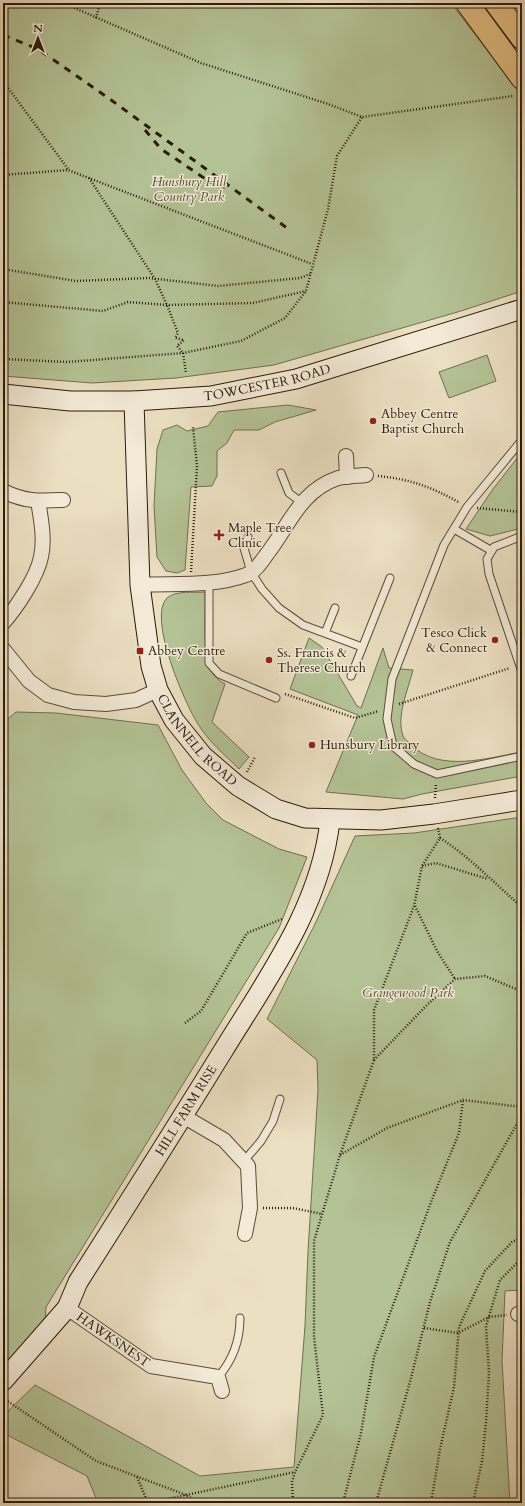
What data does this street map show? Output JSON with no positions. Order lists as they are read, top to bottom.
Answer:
{
  "streets": {
    "street": [
      "TOWCESTER ROAD",
      "CLANNELL ROAD",
      "HILL FARM RISE",
      "HAWKSNEST"
    ]
  },
  "crossings": [
    ["TOWCESTER ROAD", "CLANNELL ROAD"],
    ["CLANNELL ROAD", "HILL FARM RISE"],
    ["HILL FARM RISE", "HAWKSNEST"]
  ],
  "parks": ["Hunsbury Hill Country Park", "Grangewood Park"],
  "places": {
    "other": [
      "Abbey Centre Baptist Church",
      "Tesco Click & Connect",
      "Ss. Francis & Therese Church",
      "Hunsbury Library"
    ],
    "health": ["Maple Tree Clinic"],
    "transit": ["Abbey Centre"]
  },
  "north": "top"
}
